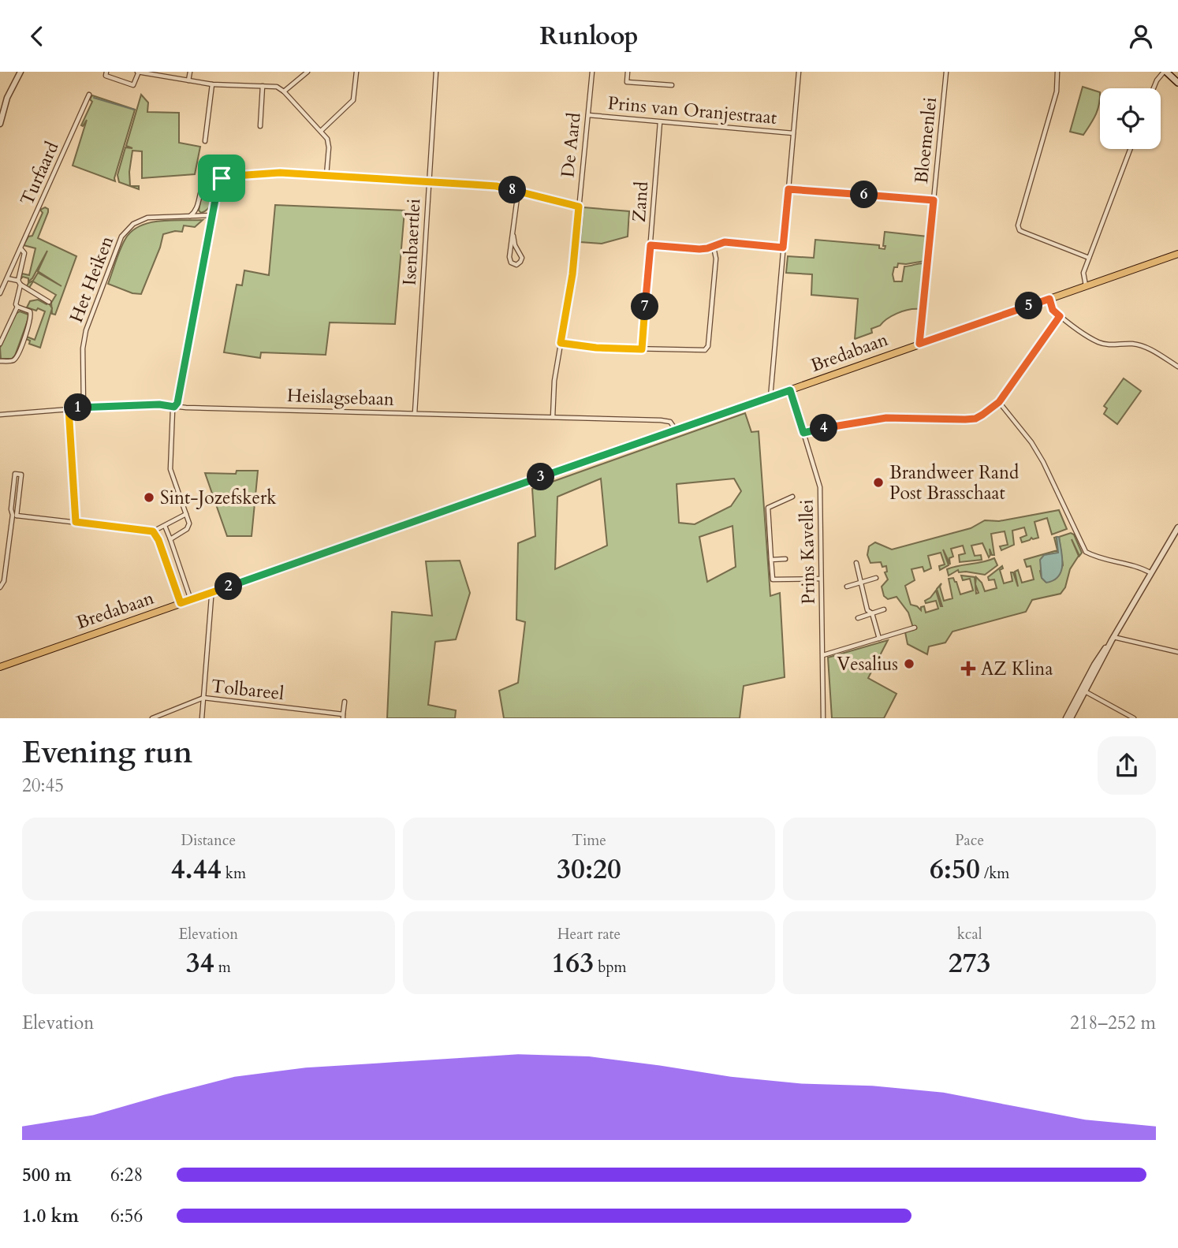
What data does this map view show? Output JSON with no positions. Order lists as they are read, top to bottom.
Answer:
{
  "streets": {
    "main road": ["Bredabaan"],
    "street": [
      "Prins van Oranjestraat",
      "Bloemenlei",
      "De Aard",
      "Turfaard",
      "Zand",
      "Isenbaertlei",
      "Het Heiken",
      "Heislagsebaan",
      "Prins Kavellei",
      "Tolbareel"
    ]
  },
  "crossings": [
    ["Prins van Oranjestraat", "De Aard"],
    ["Prins van Oranjestraat", "Zand"],
    ["Bloemenlei", "Bredabaan"],
    ["De Aard", "Heislagsebaan"],
    ["Isenbaertlei", "Heislagsebaan"],
    ["Het Heiken", "Heislagsebaan"],
    ["Bredabaan", "Heislagsebaan"],
    ["Bredabaan", "Prins Kavellei"]
  ],
  "places": {
    "other": ["Brandweer Rand Post Brasschaat", "Sint-Jozefskerk", "Vesalius"],
    "health": ["AZ Klina"]
  },
  "page": {
    "header": "Runloop",
    "pins": [
      "8",
      "6",
      "5",
      "7",
      "1",
      "4",
      "3",
      "2"
    ],
    "heading": ["Evening run", "20:45"],
    "stats": [
      ["Distance", "4.44 km"],
      ["Time", "30:20"],
      ["Pace", "6:50 /km"],
      ["Elevation", "34 m"],
      ["Heart rate", "163 bpm"],
      ["kcal", "273"]
    ],
    "chart": ["Elevation", "218–252 m"],
    "list": [
      {
        "name": "500 m",
        "note": "6:28"
      },
      {
        "name": "1.0 km",
        "note": "6:56"
      }
    ]
  }
}
